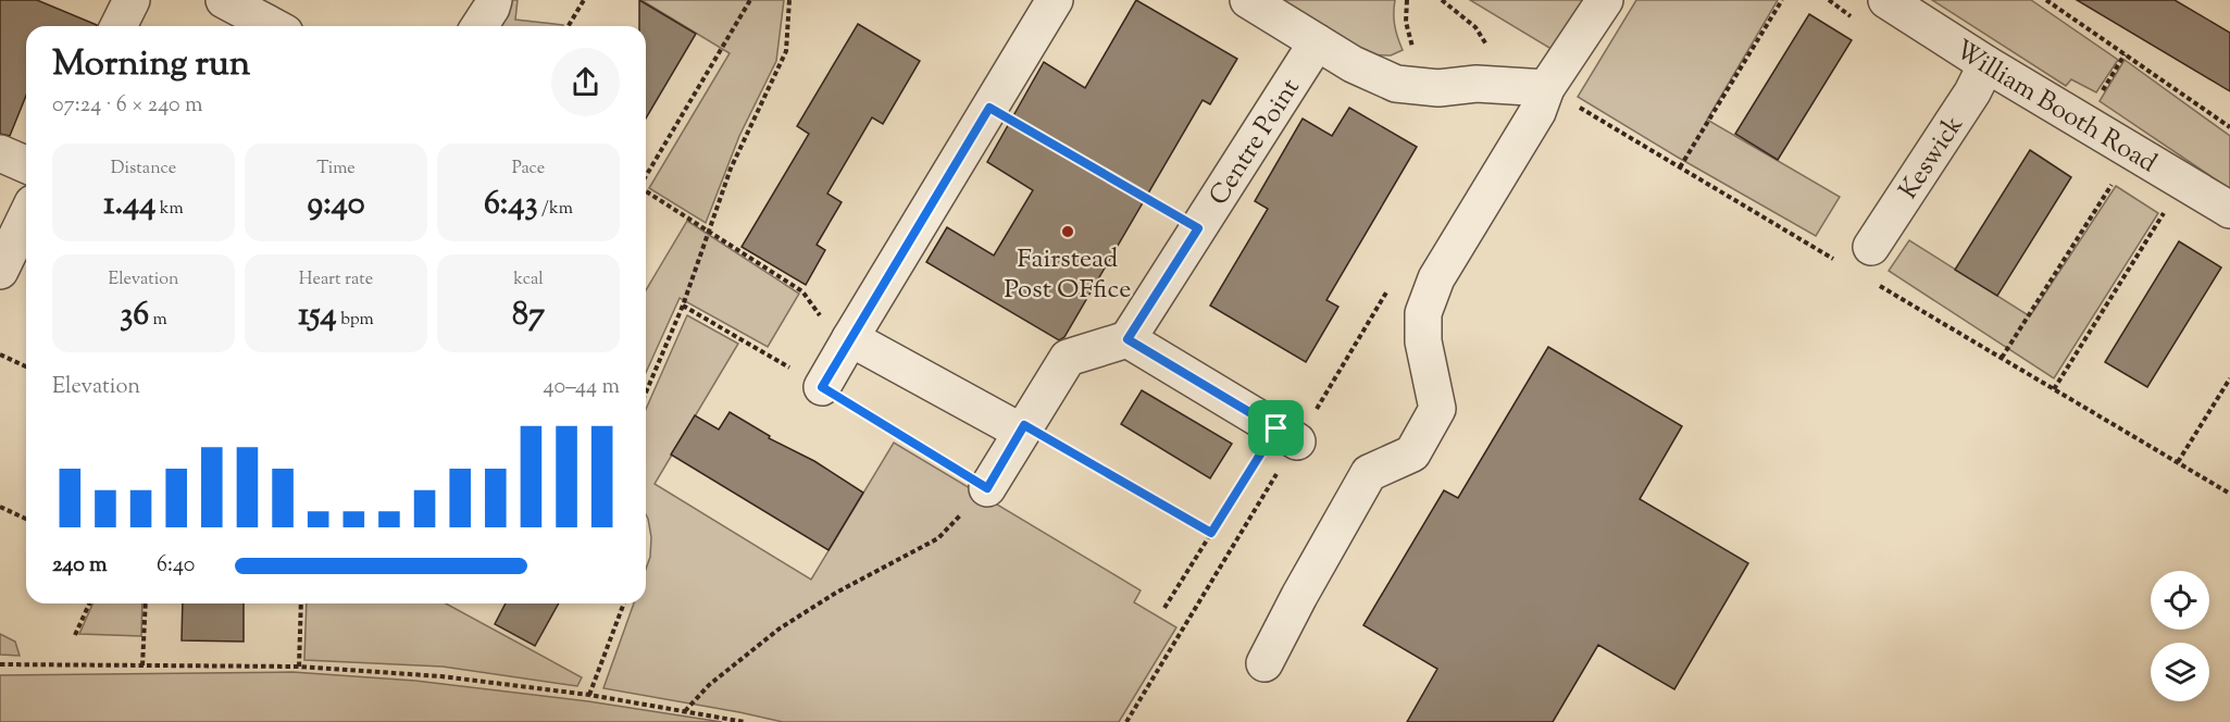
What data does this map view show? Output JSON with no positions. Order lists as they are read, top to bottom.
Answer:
{
  "streets": {
    "street": ["William Booth Road", "Centre Point", "Keswick"]
  },
  "crossings": [
    ["William Booth Road", "Keswick"]
  ],
  "places": ["Fairstead Post OFfice"],
  "page": {
    "heading": ["Morning run", "07:24 · 6 × 240 m"],
    "stats": [
      ["Distance", "1.44 km"],
      ["Time", "9:40"],
      ["Pace", "6:43 /km"],
      ["Elevation", "36 m"],
      ["Heart rate", "154 bpm"],
      ["kcal", "87"]
    ],
    "chart": ["Elevation", "40–44 m"],
    "list": [
      {
        "name": "240 m",
        "note": "6:40"
      }
    ]
  }
}
